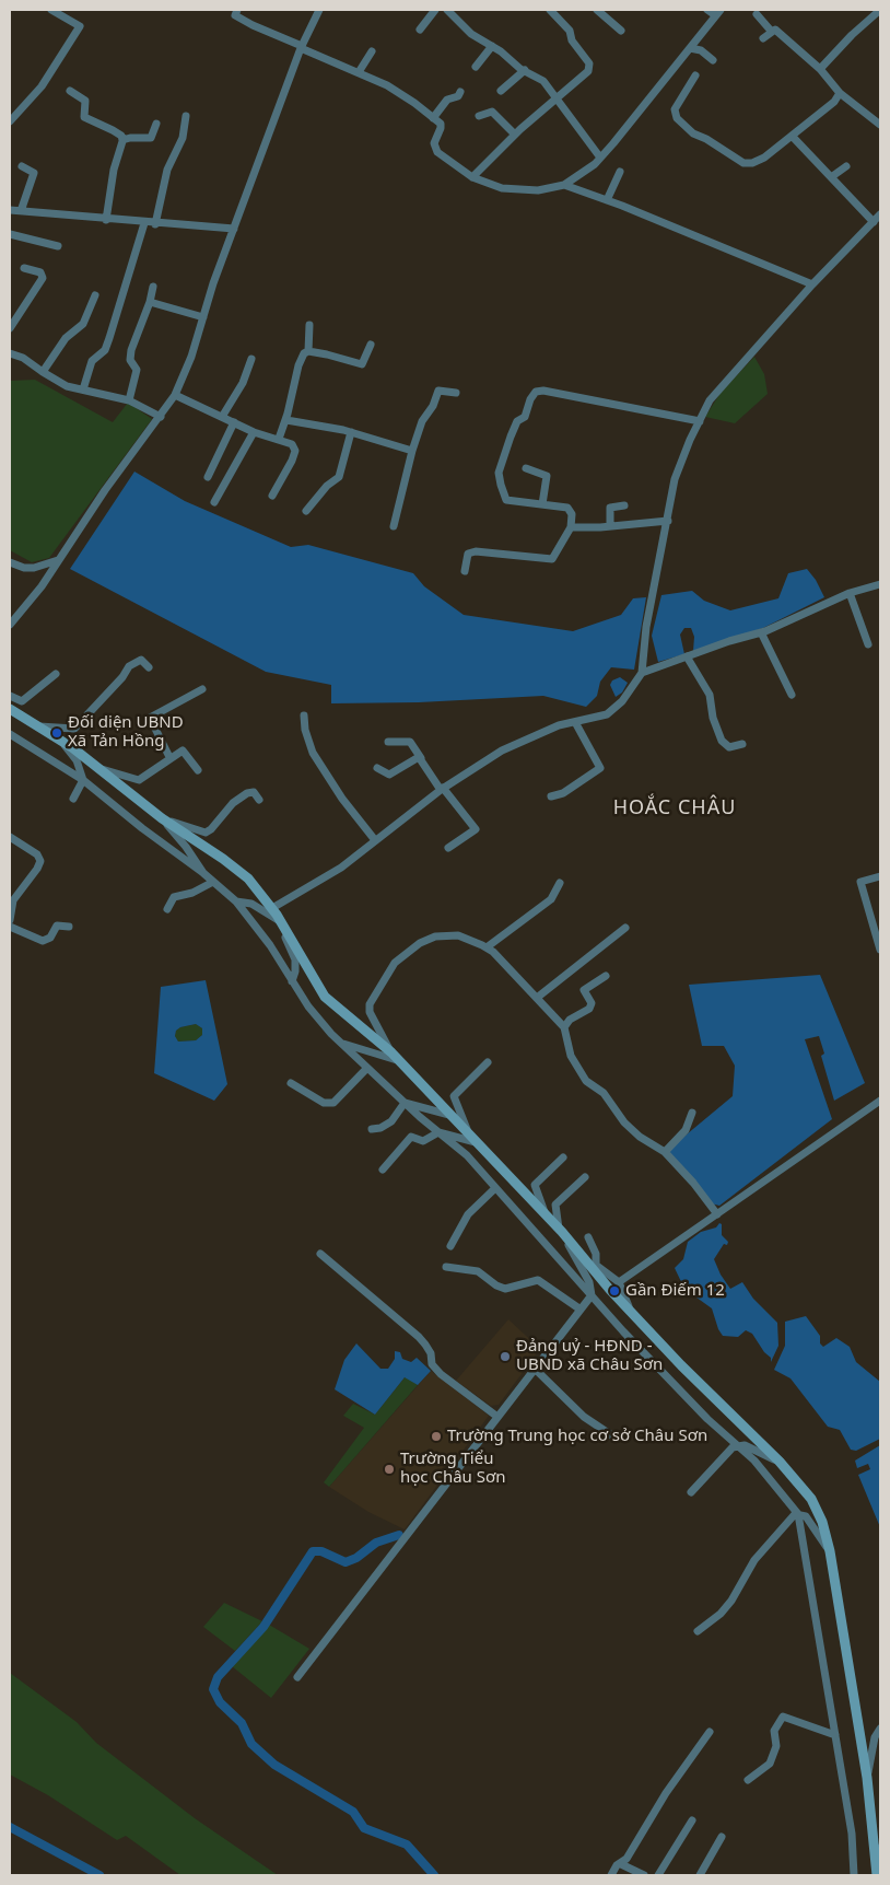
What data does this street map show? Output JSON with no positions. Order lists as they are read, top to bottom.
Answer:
{
  "districts": ["HOẮC CHÂU"],
  "places": [
    "Đối diện UBND Xã Tản Hồng",
    "Gần Điếm 12",
    "Đảng uỷ - HĐND - UBND xã Châu Sơn",
    "Trường Trung học cơ sở Châu Sơn",
    "Trường Tiểu học Châu Sơn"
  ]
}
